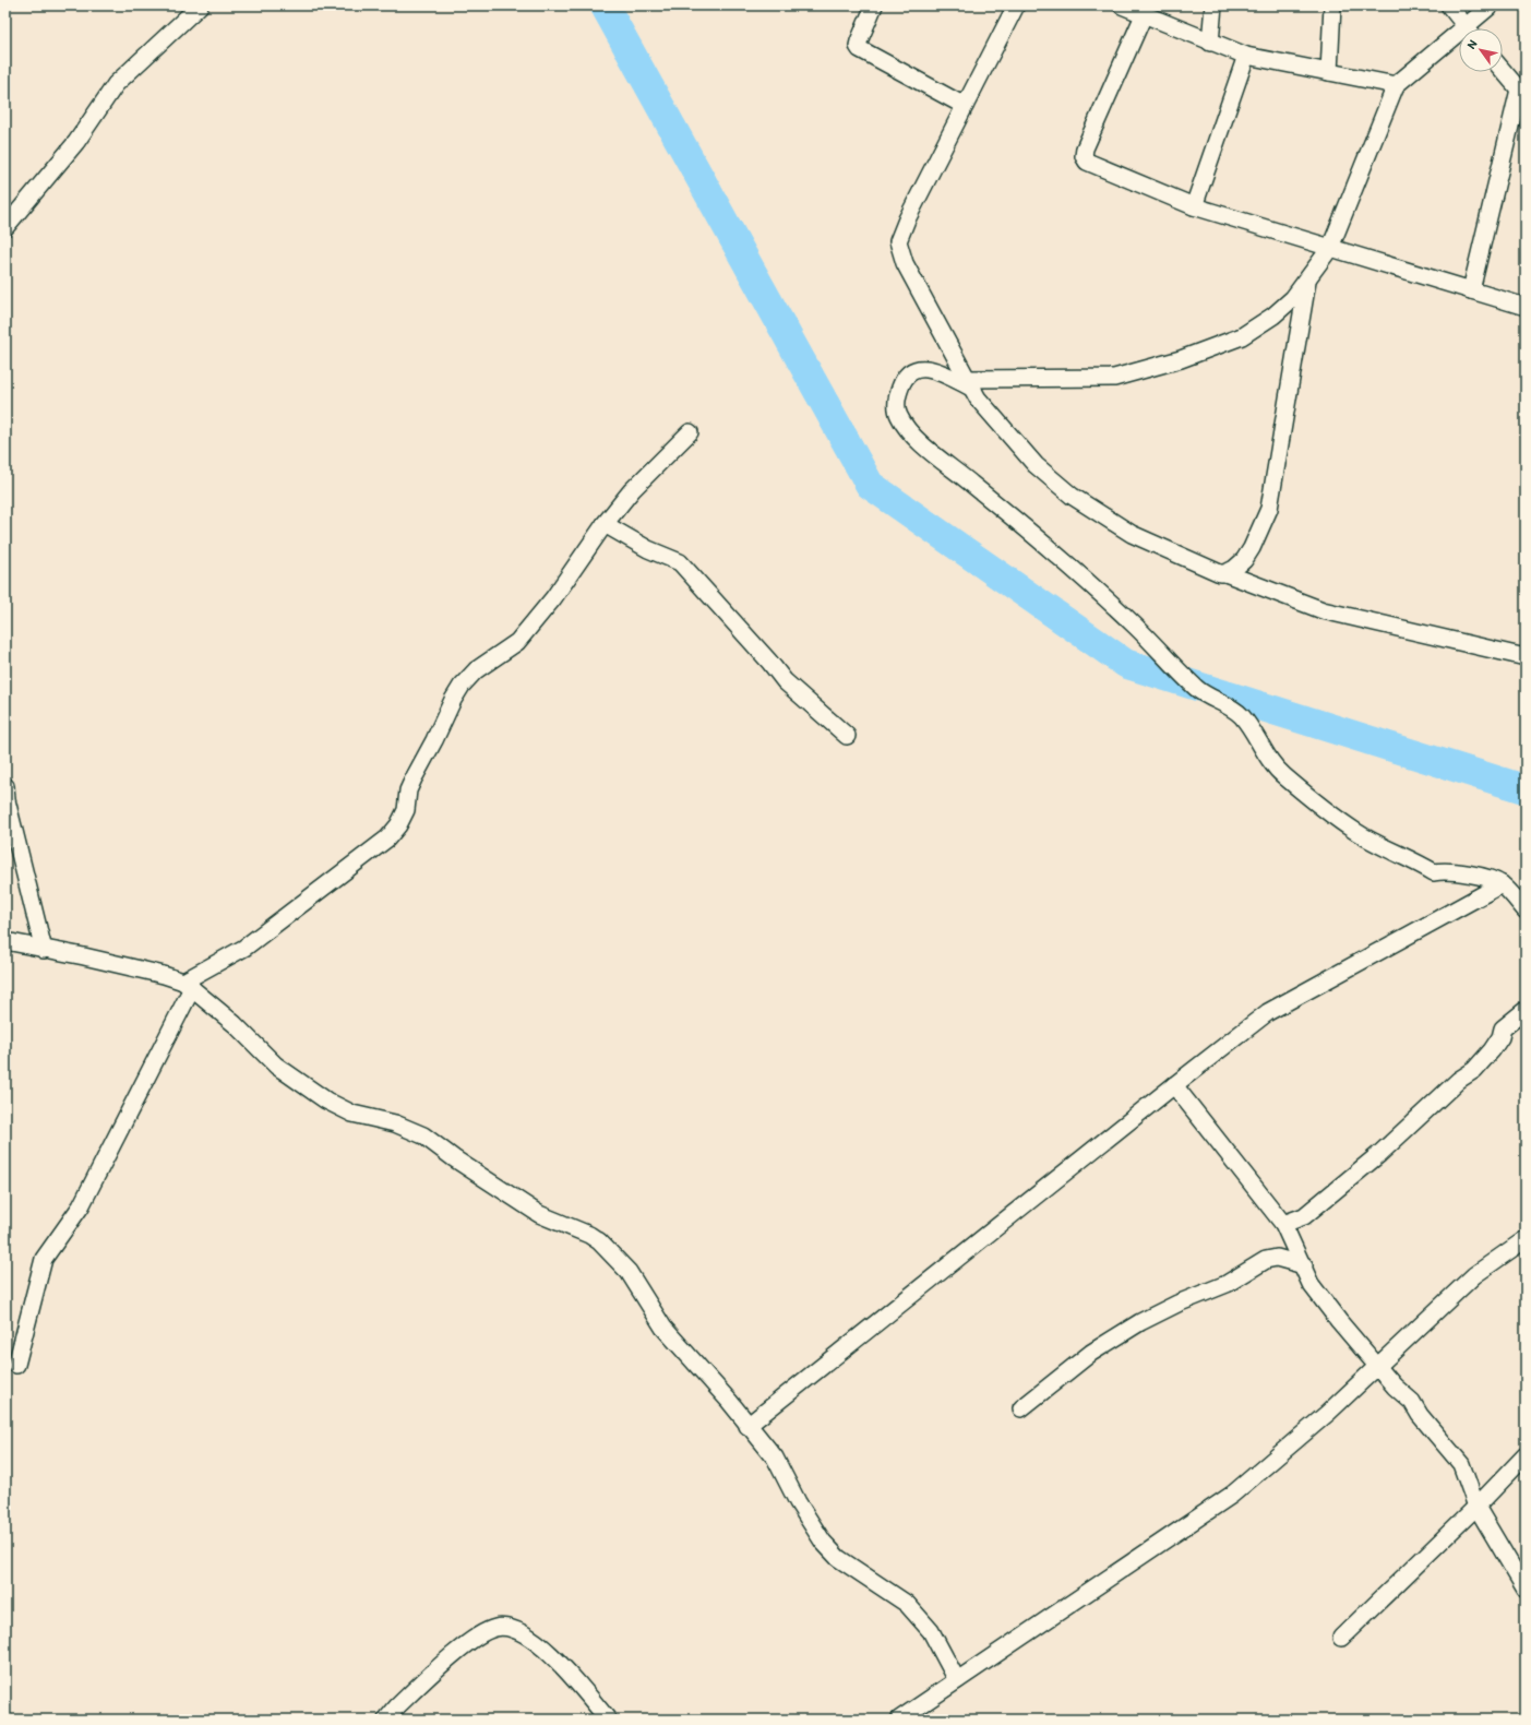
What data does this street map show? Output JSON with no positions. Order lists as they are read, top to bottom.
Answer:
{
  "north": "top left"
}
